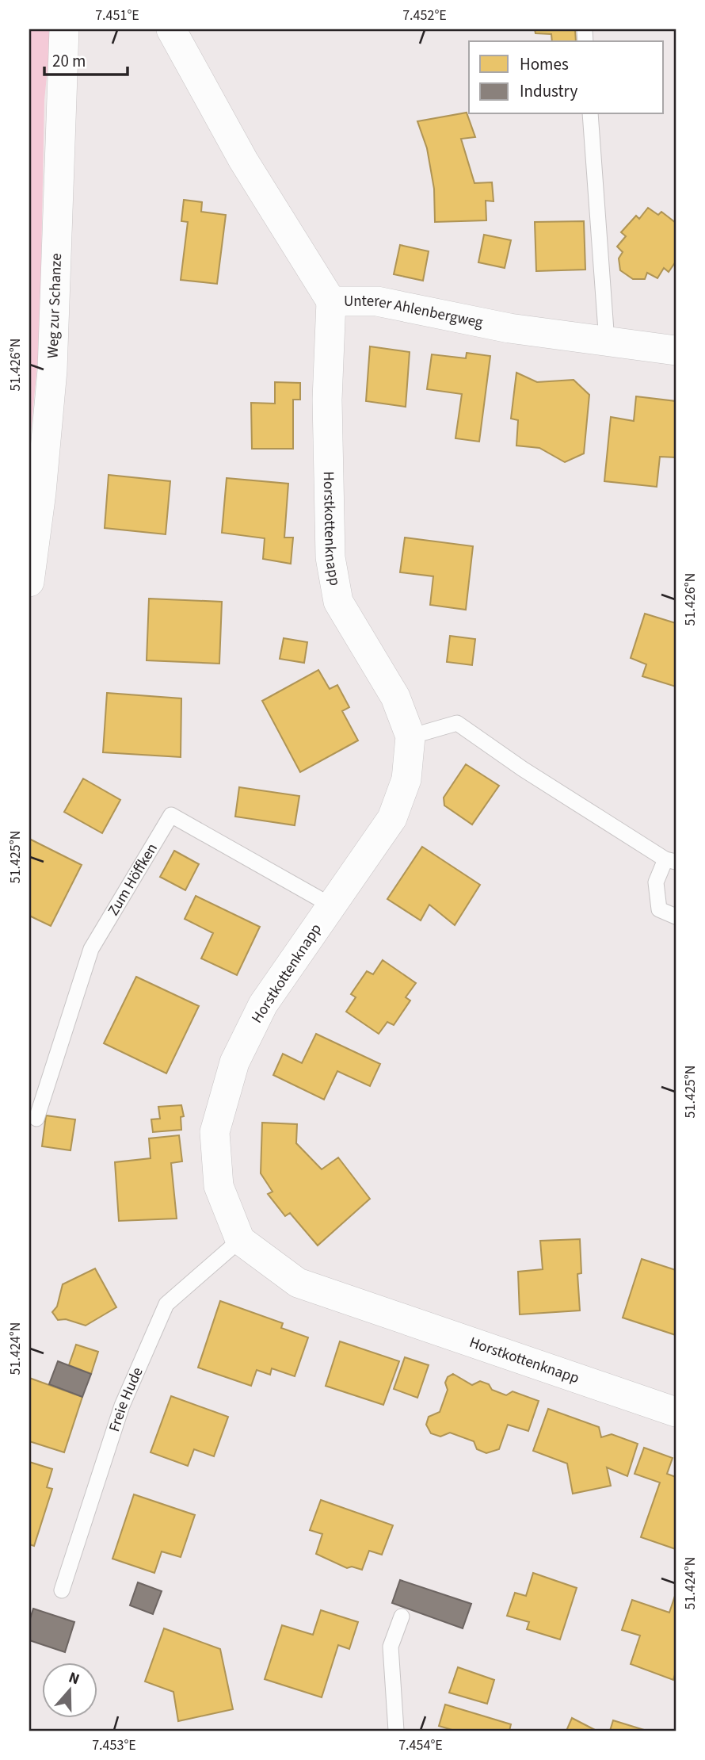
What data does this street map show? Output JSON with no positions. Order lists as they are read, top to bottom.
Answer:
{
  "streets": {
    "street": ["Weg zur Schanze", "Unterer Ahlenbergweg", "Horstkottenknapp"],
    "lane": ["Zum Höffken", "Freie Hude"]
  },
  "crossings": [
    ["Unterer Ahlenbergweg", "Horstkottenknapp"],
    ["Horstkottenknapp", "Zum Höffken"],
    ["Horstkottenknapp", "Freie Hude"]
  ],
  "legend": ["Homes", "Industry"],
  "scale_bar": "20 m",
  "north": "top",
  "coordinates": [
    "7.451°E",
    "7.452°E",
    "51.426°N",
    "51.425°N",
    "51.424°N",
    "7.453°E",
    "7.454°E"
  ]
}
